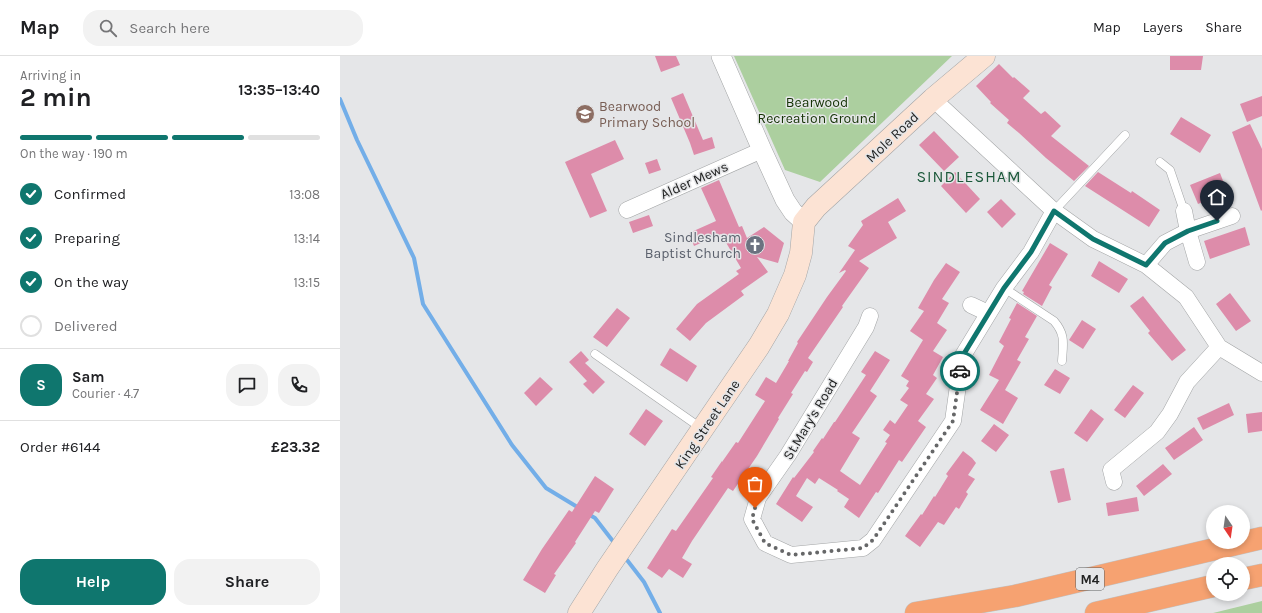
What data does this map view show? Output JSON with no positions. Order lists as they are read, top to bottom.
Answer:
{
  "streets": {
    "highway": ["M4"],
    "main road": ["Mole Road", "King Street Lane"],
    "street": ["Alder Mews", "St.Mary's Road"]
  },
  "crossings": [
    ["Mole Road", "King Street Lane"]
  ],
  "districts": ["SINDLESHAM"],
  "parks": ["Bearwood Recreation Ground"],
  "places": {
    "school or university": ["Bearwood Primary School"],
    "church": ["Sindlesham Baptist Church"]
  },
  "north": "bottom",
  "page": {
    "header": "Map",
    "search": "Search here",
    "nav": ["Map", "Layers", "Share"],
    "heading": ["2 min", "Arriving in", "13:35–13:40"],
    "panel": [
      "Sam",
      "Courier · 4.7",
      "Order #6144",
      "£23.32"
    ],
    "bar": "On the way · 190 m",
    "list": [
      ["Confirmed", "13:08"],
      ["Preparing", "13:14"],
      ["On the way", "13:15"],
      "Delivered"
    ],
    "round": "S",
    "buttons": ["Help", "Share"]
  }
}
